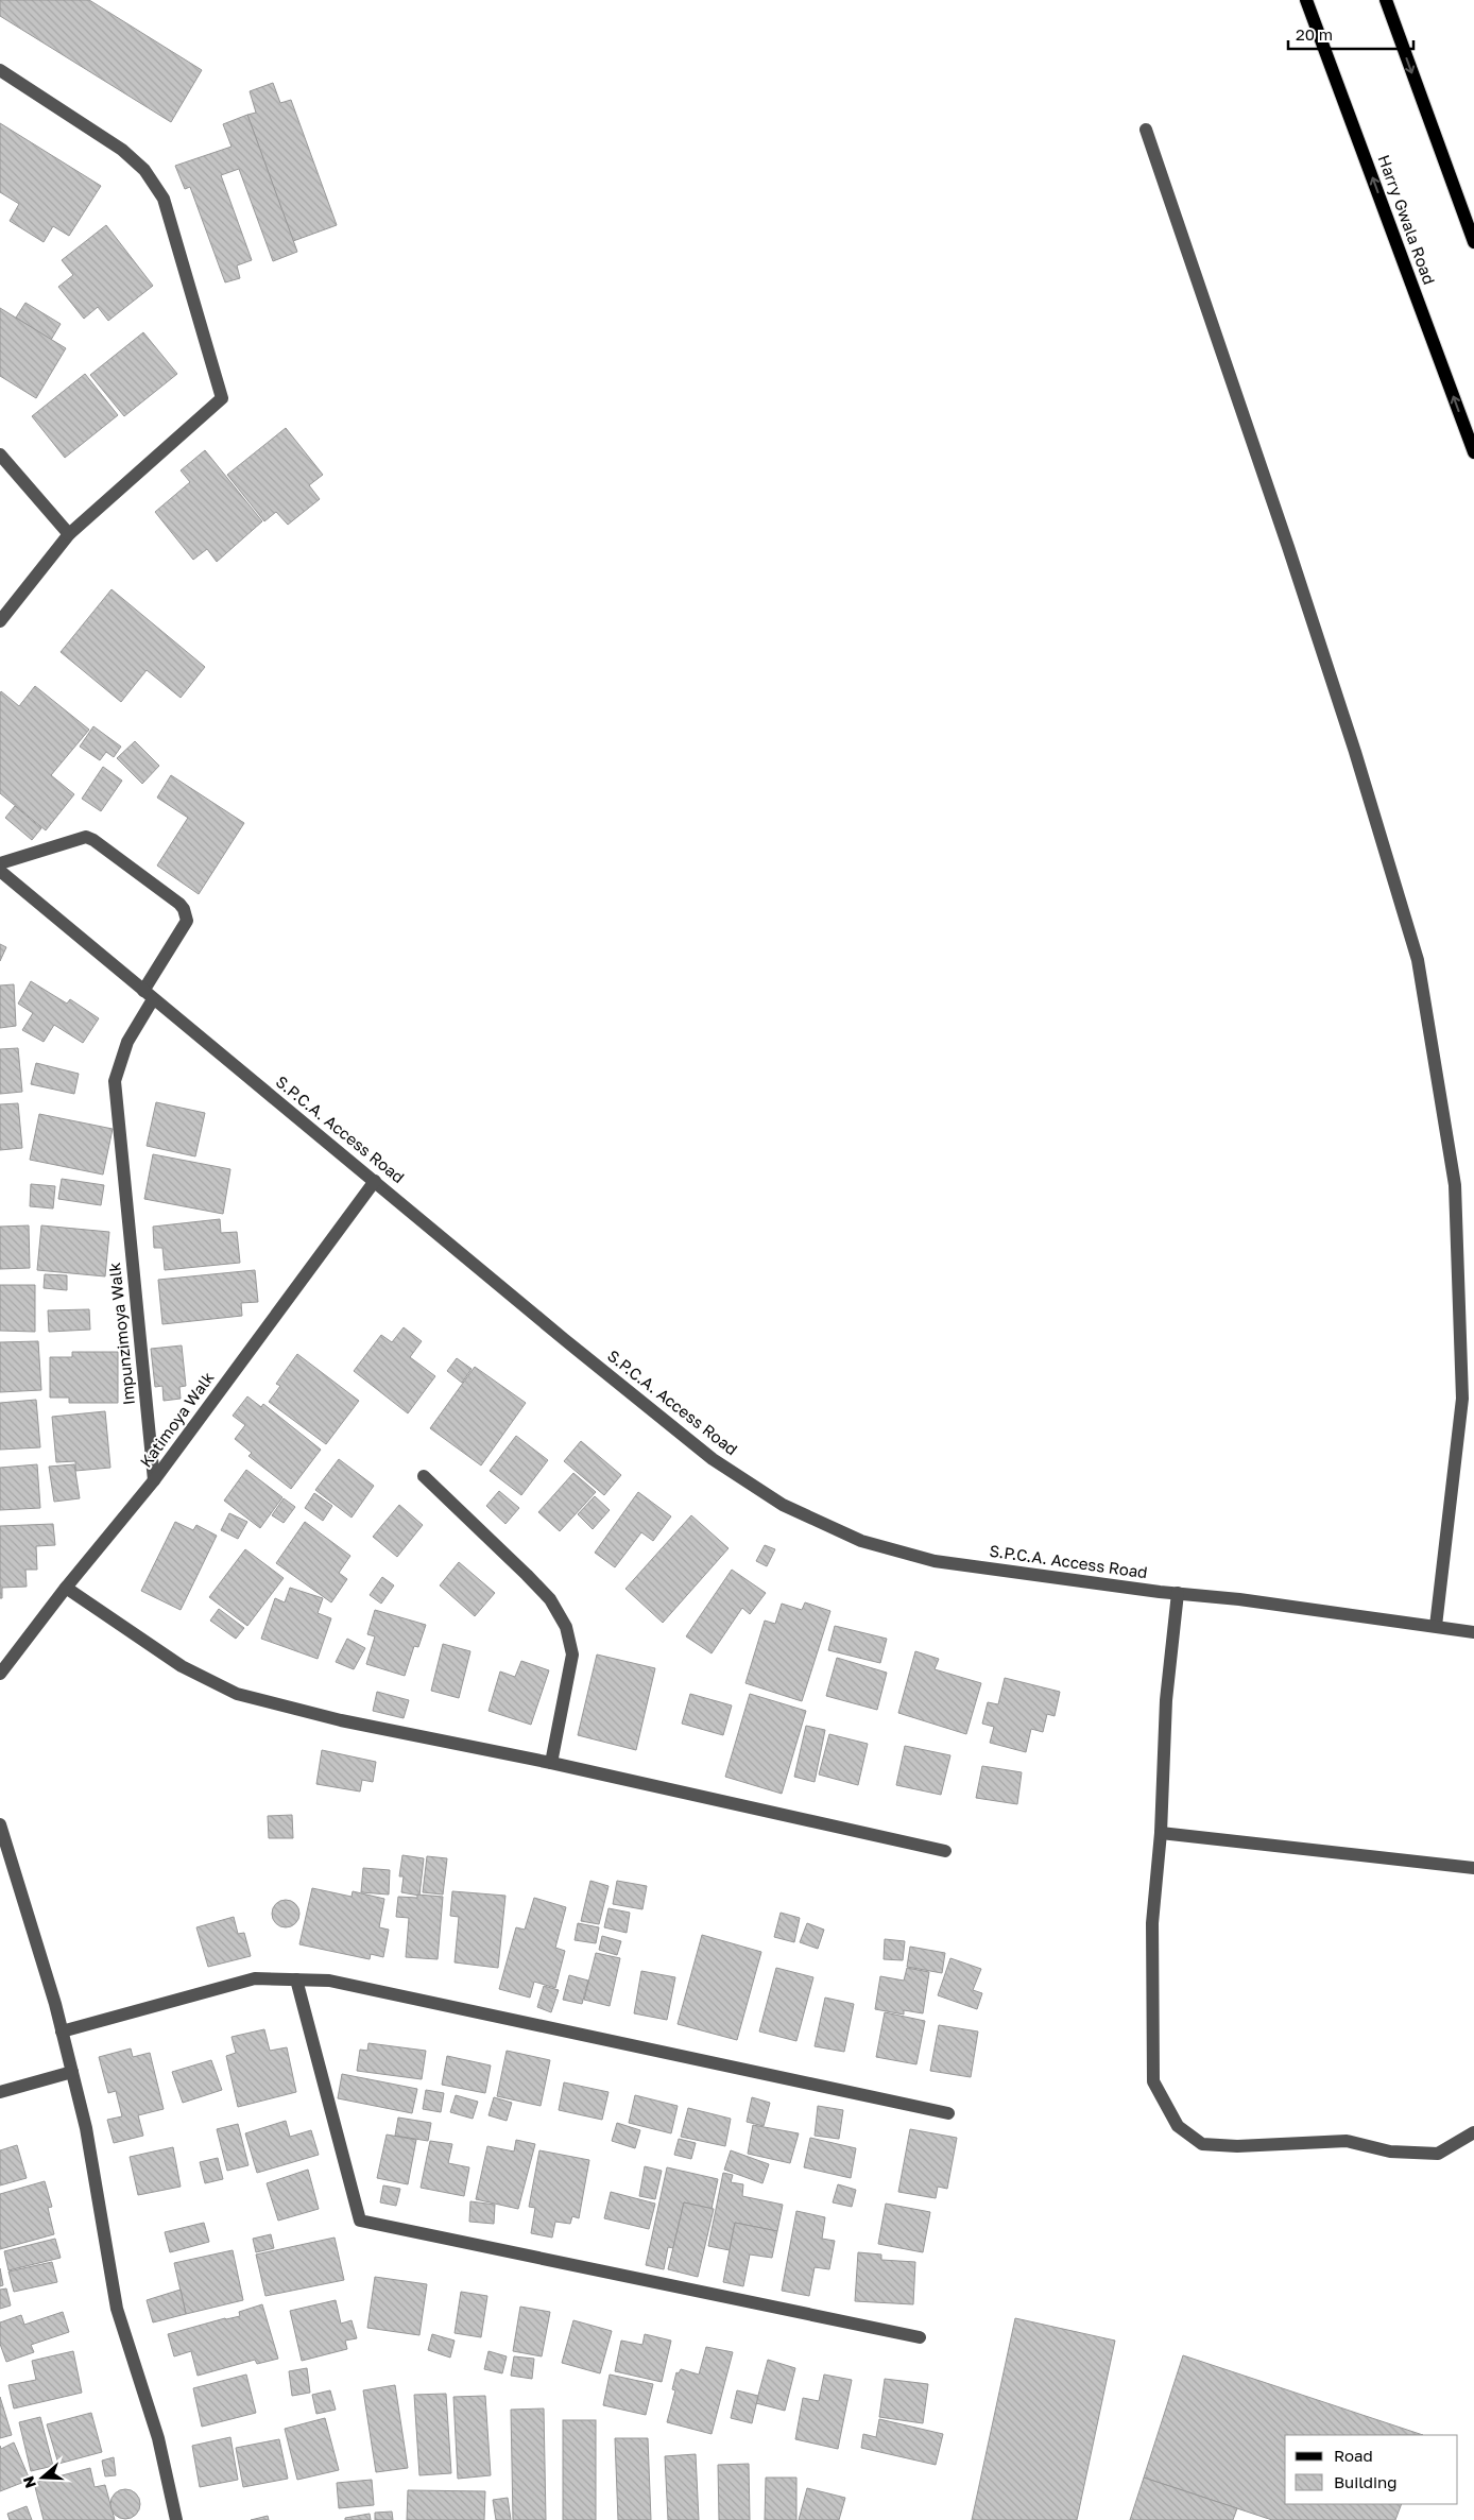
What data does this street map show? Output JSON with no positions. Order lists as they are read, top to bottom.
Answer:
{
  "streets": {
    "main road": ["Harry Gwala Road"],
    "street": ["S.P.C.A. Access Road", "Impunzimoya Walk", "Katimoya Walk"]
  },
  "crossings": [
    ["S.P.C.A. Access Road", "Impunzimoya Walk"],
    ["S.P.C.A. Access Road", "Katimoya Walk"],
    ["Impunzimoya Walk", "Katimoya Walk"]
  ],
  "legend": ["Road", "Building"],
  "scale_bar": "20 m",
  "north": "left"
}
